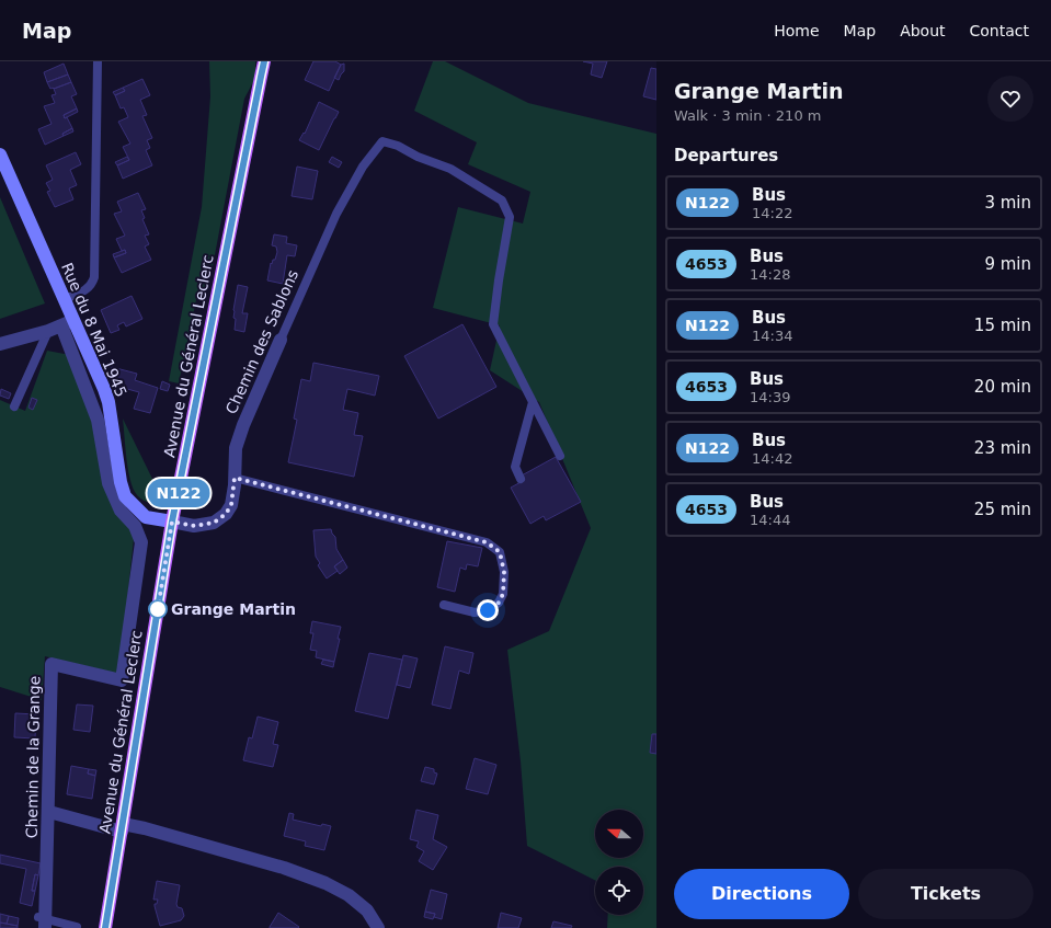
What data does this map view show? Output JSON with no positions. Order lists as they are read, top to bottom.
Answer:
{
  "streets": {
    "main road": ["Avenue du Général Leclerc"],
    "street": ["Rue du 8 Mai 1945", "Chemin des Sablons", "Chemin de la Grange"]
  },
  "crossings": [
    ["Rue du 8 Mai 1945", "Chemin des Sablons"],
    ["Rue du 8 Mai 1945", "Avenue du Général Leclerc"],
    ["Rue du 8 Mai 1945", "Chemin de la Grange"],
    ["Chemin des Sablons", "Avenue du Général Leclerc"]
  ],
  "places": ["Grange Martin"],
  "lines": ["bus line N122"],
  "north": "left",
  "page": {
    "header": "Map",
    "nav": [
      "Home",
      "Map",
      "About",
      "Contact"
    ],
    "on_map": "N122",
    "heading": [
      ["Grange Martin", "Walk · 3 min · 210 m"],
      "Departures"
    ],
    "list": [
      {
        "mark": "N122",
        "name": "Bus",
        "note": "14:22",
        "value": "3 min"
      },
      {
        "mark": "4653",
        "name": "Bus",
        "note": "14:28",
        "value": "9 min"
      },
      {
        "mark": "N122",
        "name": "Bus",
        "note": "14:34",
        "value": "15 min"
      },
      {
        "mark": "4653",
        "name": "Bus",
        "note": "14:39",
        "value": "20 min"
      },
      {
        "mark": "N122",
        "name": "Bus",
        "note": "14:42",
        "value": "23 min"
      },
      {
        "mark": "4653",
        "name": "Bus",
        "note": "14:44",
        "value": "25 min"
      }
    ],
    "buttons": ["Directions", "Tickets"]
  }
}
